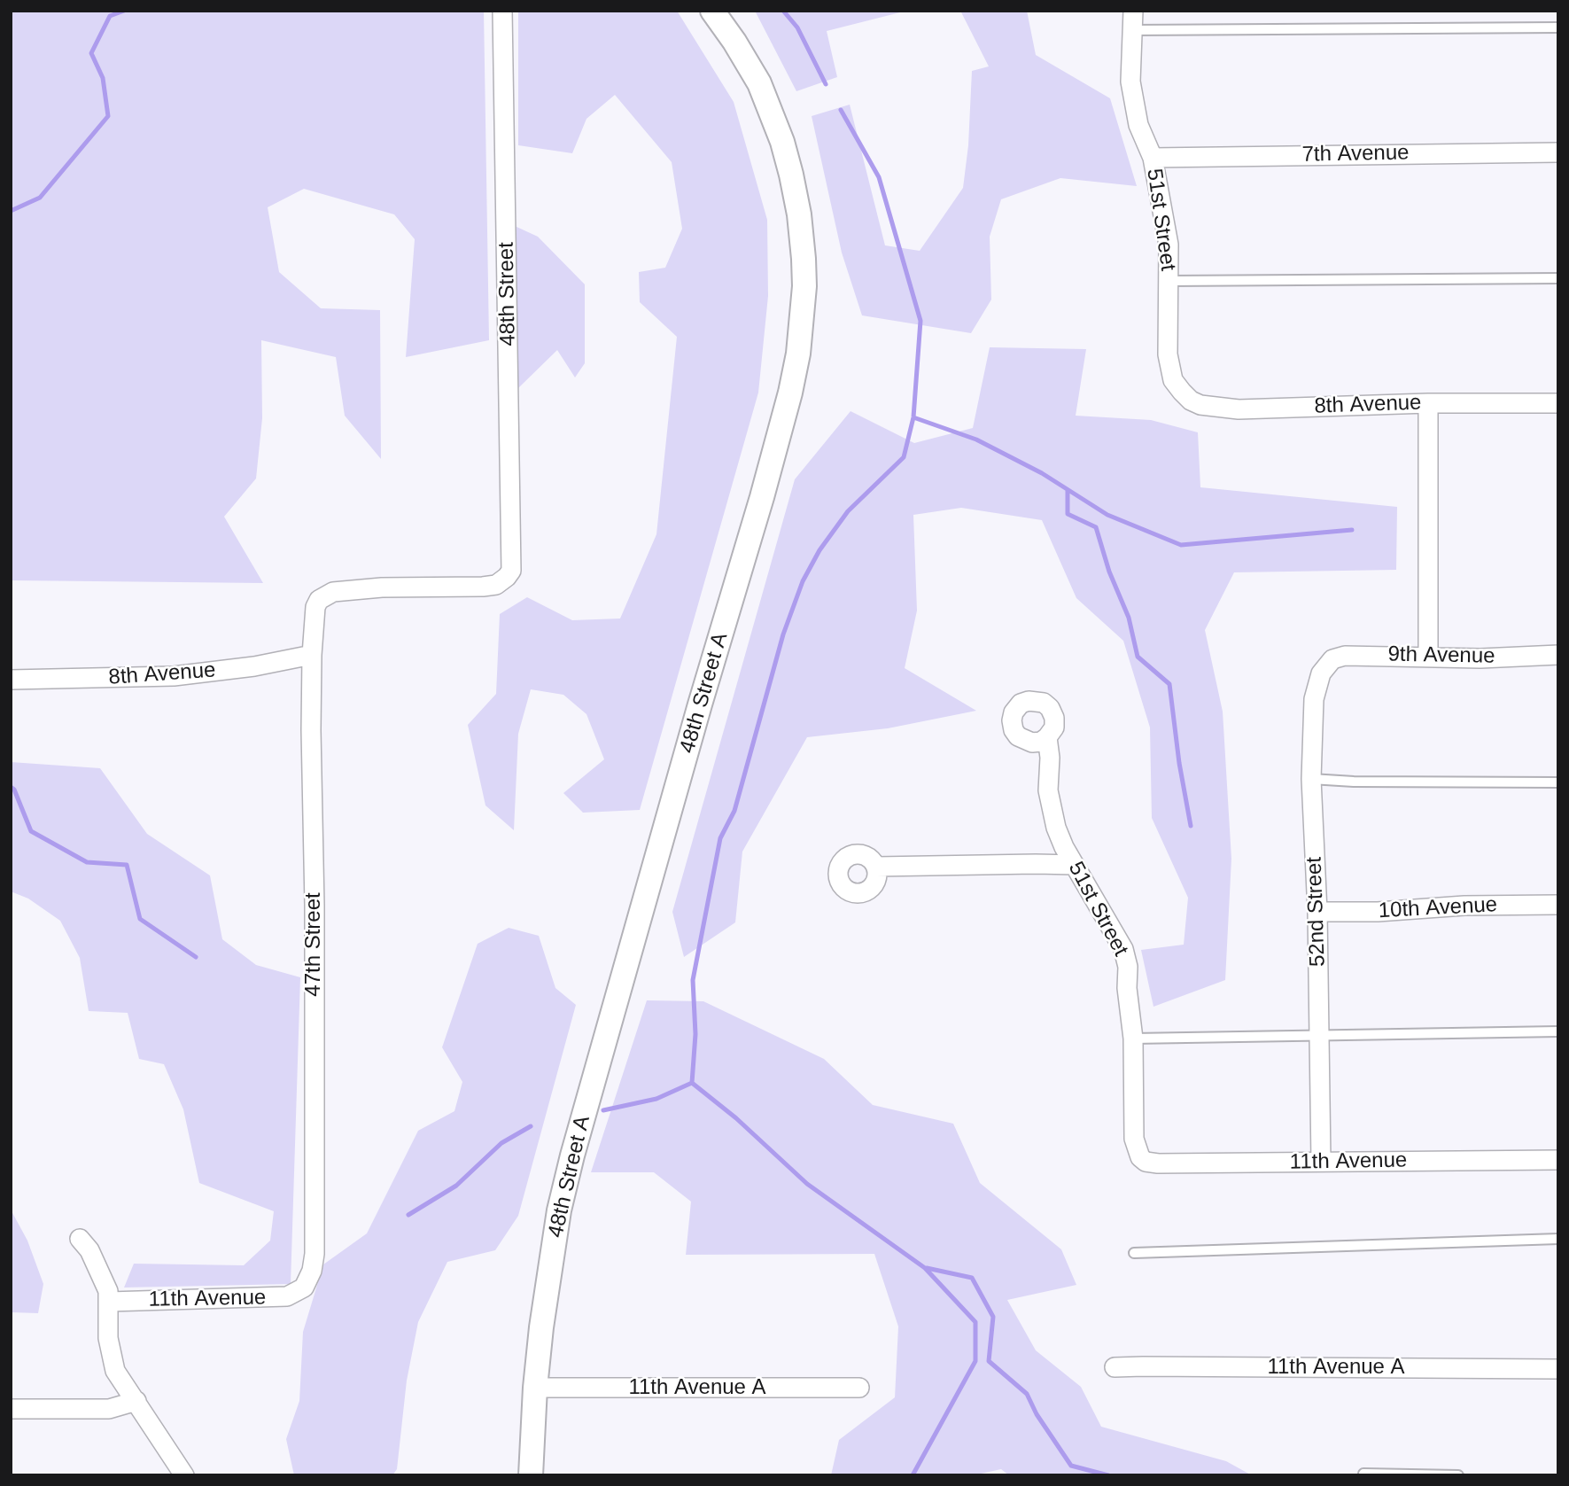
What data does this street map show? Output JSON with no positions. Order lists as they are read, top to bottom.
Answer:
{
  "streets": {
    "street": [
      "7th Avenue",
      "51st Street",
      "48th Street",
      "8th Avenue",
      "9th Avenue",
      "48th Street A",
      "10th Avenue",
      "52nd Street",
      "47th Street",
      "11th Avenue",
      "11th Avenue A"
    ]
  },
  "crossings": [
    ["7th Avenue", "51st Street"],
    ["51st Street", "8th Avenue"],
    ["51st Street", "11th Avenue"],
    ["48th Street", "47th Street"],
    ["8th Avenue", "47th Street"],
    ["9th Avenue", "52nd Street"],
    ["48th Street A", "11th Avenue A"],
    ["10th Avenue", "52nd Street"],
    ["52nd Street", "11th Avenue"],
    ["47th Street", "11th Avenue"]
  ]
}
